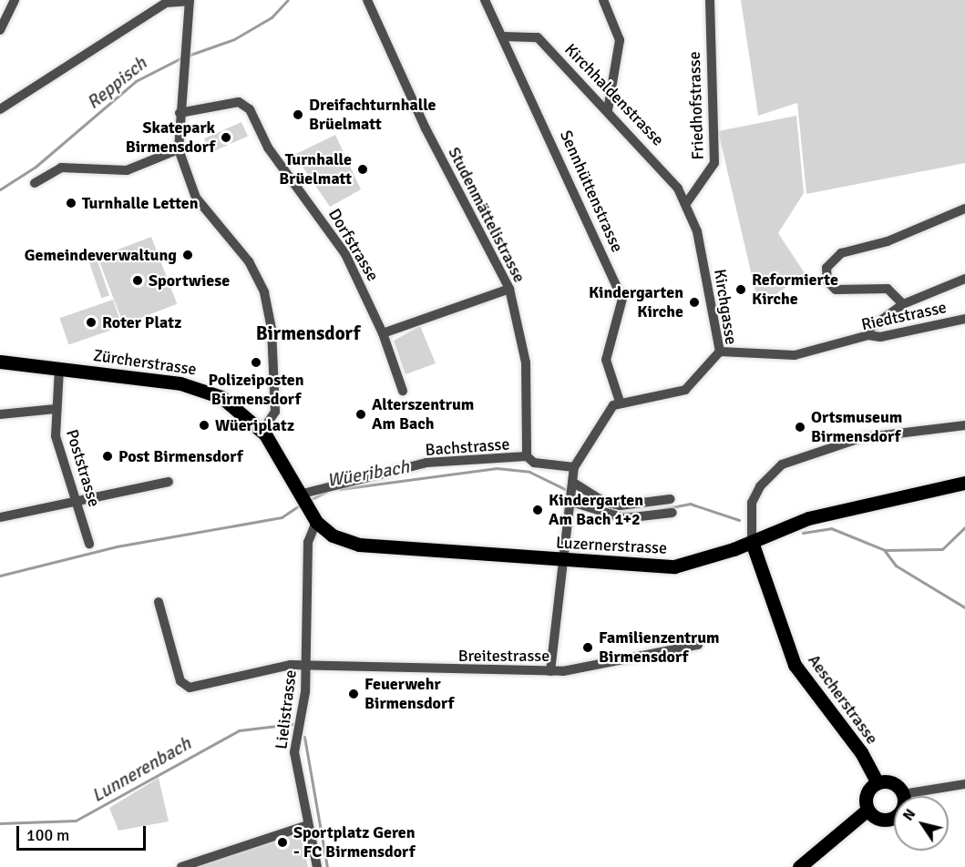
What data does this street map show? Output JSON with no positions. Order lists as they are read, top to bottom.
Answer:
{
  "streets": {
    "main road": ["Zürcherstrasse", "Luzernerstrasse", "Aescherstrasse"],
    "street": [
      "Kirchhaldenstrasse",
      "Friedhofstrasse",
      "Sennhüttenstrasse",
      "Studenmättelistrasse",
      "Dorfstrasse",
      "Kirchgasse",
      "Riedtstrasse",
      "Bachstrasse",
      "Poststrasse",
      "Breitestrasse",
      "Lielistrasse"
    ]
  },
  "crossings": [
    ["Kirchhaldenstrasse", "Friedhofstrasse"],
    ["Kirchhaldenstrasse", "Sennhüttenstrasse"],
    ["Kirchhaldenstrasse", "Kirchgasse"],
    ["Friedhofstrasse", "Kirchgasse"],
    ["Sennhüttenstrasse", "Kirchgasse"],
    ["Studenmättelistrasse", "Bachstrasse"],
    ["Kirchgasse", "Riedtstrasse"],
    ["Zürcherstrasse", "Bachstrasse"],
    ["Zürcherstrasse", "Poststrasse"],
    ["Zürcherstrasse", "Luzernerstrasse"],
    ["Zürcherstrasse", "Lielistrasse"],
    ["Luzernerstrasse", "Aescherstrasse"],
    ["Luzernerstrasse", "Lielistrasse"],
    ["Breitestrasse", "Lielistrasse"]
  ],
  "districts": ["Birmensdorf"],
  "water": ["Reppisch", "Wüeribach", "Lunnerenbach"],
  "places": [
    "Dreifachturnhalle Brüelmatt",
    "Skatepark Birmensdorf",
    "Turnhalle Brüelmatt",
    "Turnhalle Letten",
    "Gemeindeverwaltung",
    "Sportwiese",
    "Reformierte Kirche",
    "Kindergarten Kirche",
    "Roter Platz",
    "Polizeiposten Birmensdorf",
    "Alterszentrum Am Bach",
    "Wüeriplatz",
    "Ortsmuseum Birmensdorf",
    "Post Birmensdorf",
    "Kindergarten Am Bach 1+2",
    "Familienzentrum Birmensdorf",
    "Feuerwehr Birmensdorf",
    "Sportplatz Geren - FC Birmensdorf"
  ],
  "scale_bar": "100 m",
  "north": "top left"
}
